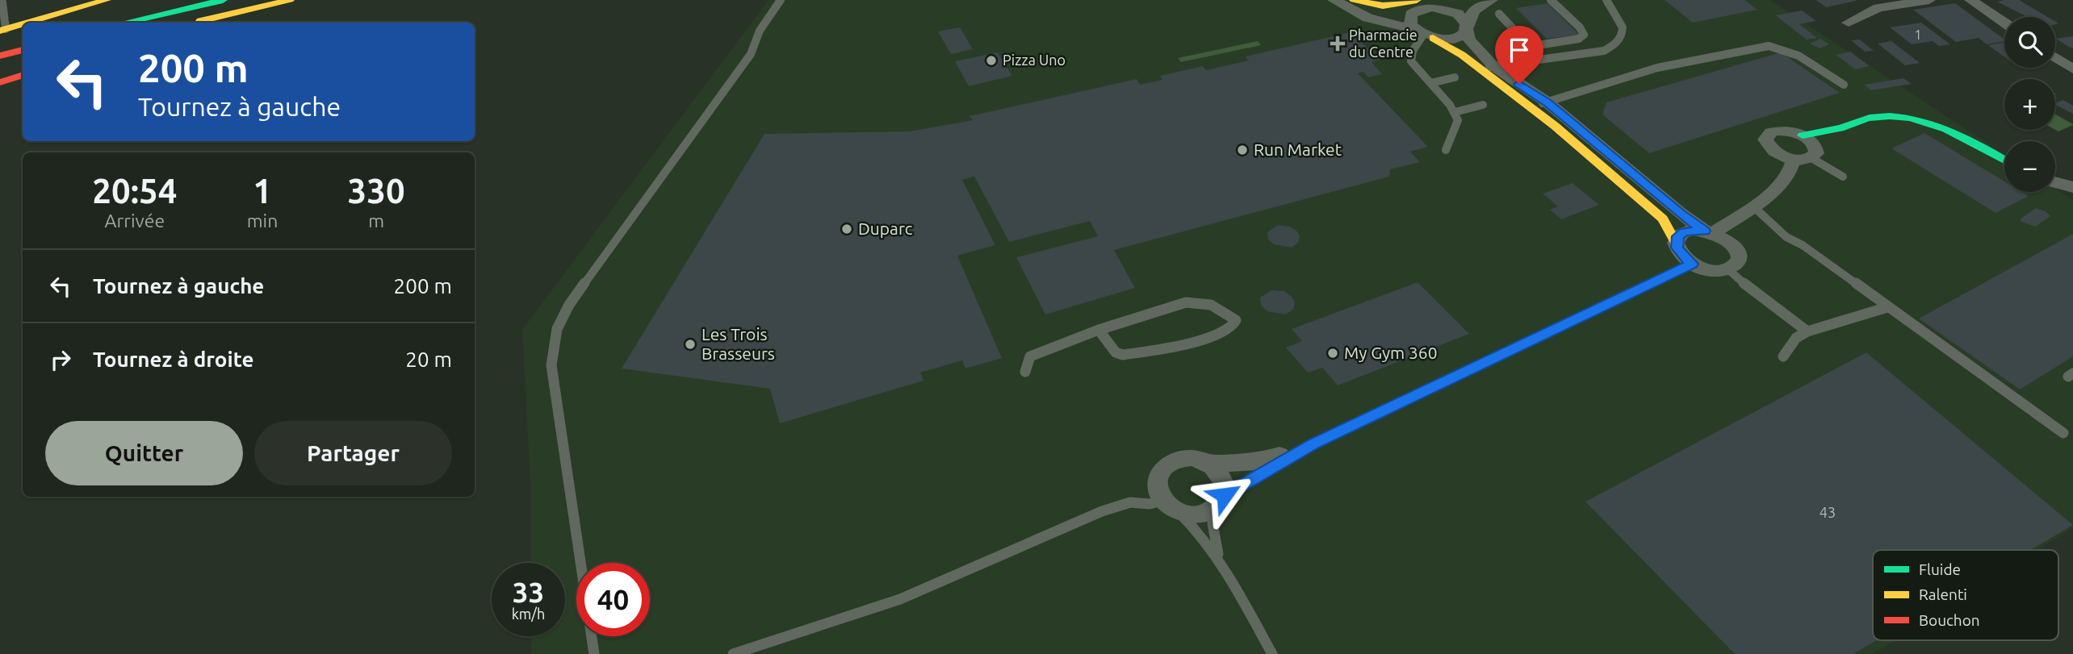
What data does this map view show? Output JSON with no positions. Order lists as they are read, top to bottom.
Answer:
{
  "places": {
    "health": ["Pharmacie du Centre"],
    "other": [
      "Pizza Uno",
      "Run Market",
      "Duparc",
      "Les Trois Brasseurs",
      "My Gym 360"
    ]
  },
  "house_numbers": ["1", "43"],
  "legend": ["Fluide", "Ralenti", "Bouchon"],
  "page": {
    "map_buttons": ["+", "−"],
    "turn": ["200 m", "Tournez à gauche"],
    "eta": [
      "20:54",
      "Arrivée",
      "1",
      "min",
      "330",
      "m"
    ],
    "list": [
      {
        "name": "Tournez à gauche",
        "value": "200 m"
      },
      {
        "name": "Tournez à droite",
        "value": "20 m"
      }
    ],
    "buttons": ["Quitter", "Partager"],
    "speed": "33 km/h",
    "limit": "40"
  }
}
